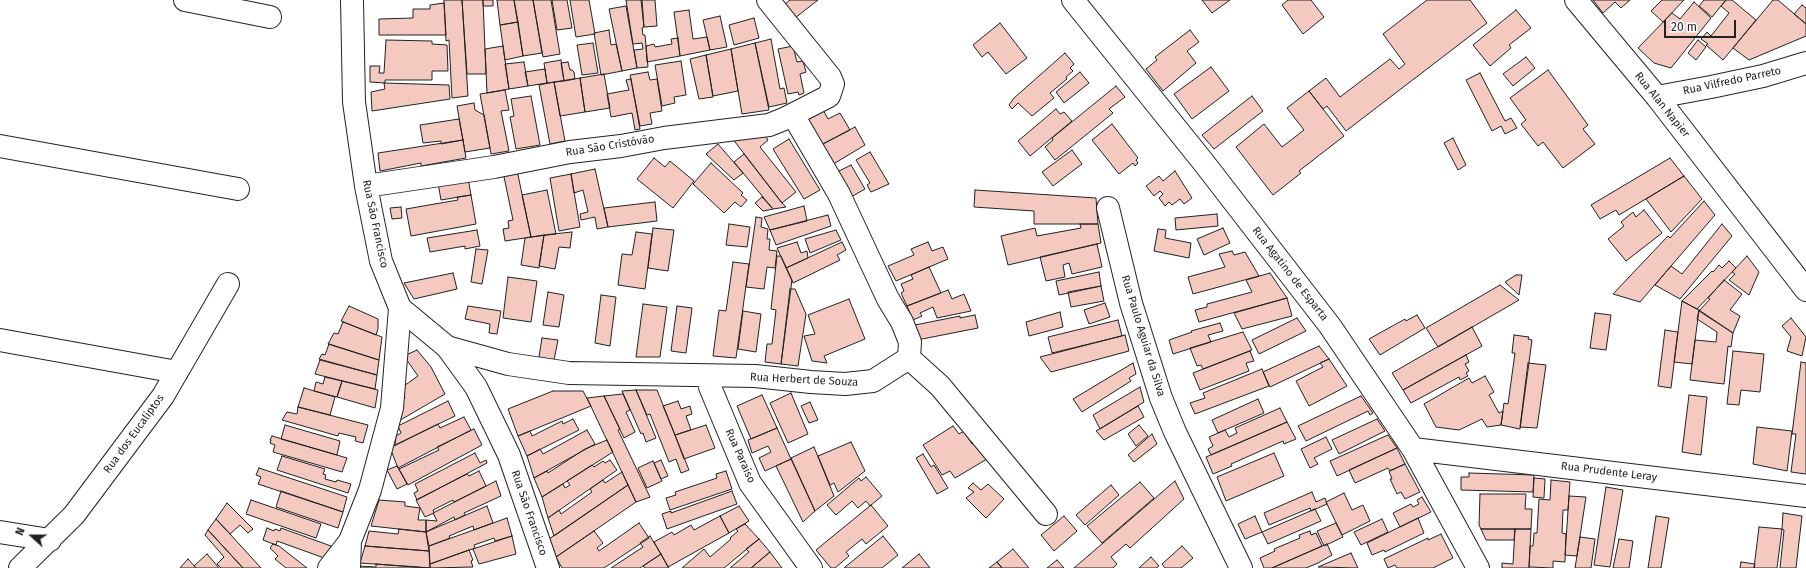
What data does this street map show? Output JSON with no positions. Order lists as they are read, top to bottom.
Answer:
{
  "streets": {
    "street": [
      "Rua Vilfredo Parreto",
      "Rua Alan Napier",
      "Rua São Cristóvão",
      "Rua São Francisco",
      "Rua Agatino de Esparta",
      "Rua Paulo Aguiar da Silva",
      "Rua Herbert de Souza",
      "Rua dos Eucaliptos",
      "Rua Paraíso",
      "Rua Prudente Leray"
    ]
  },
  "crossings": [
    ["Rua Vilfredo Parreto", "Rua Alan Napier"],
    ["Rua São Cristóvão", "Rua São Francisco"],
    ["Rua São Francisco", "Rua Herbert de Souza"],
    ["Rua Agatino de Esparta", "Rua Prudente Leray"],
    ["Rua Herbert de Souza", "Rua Paraíso"]
  ],
  "scale_bar": "20 m",
  "north": "left"
}
